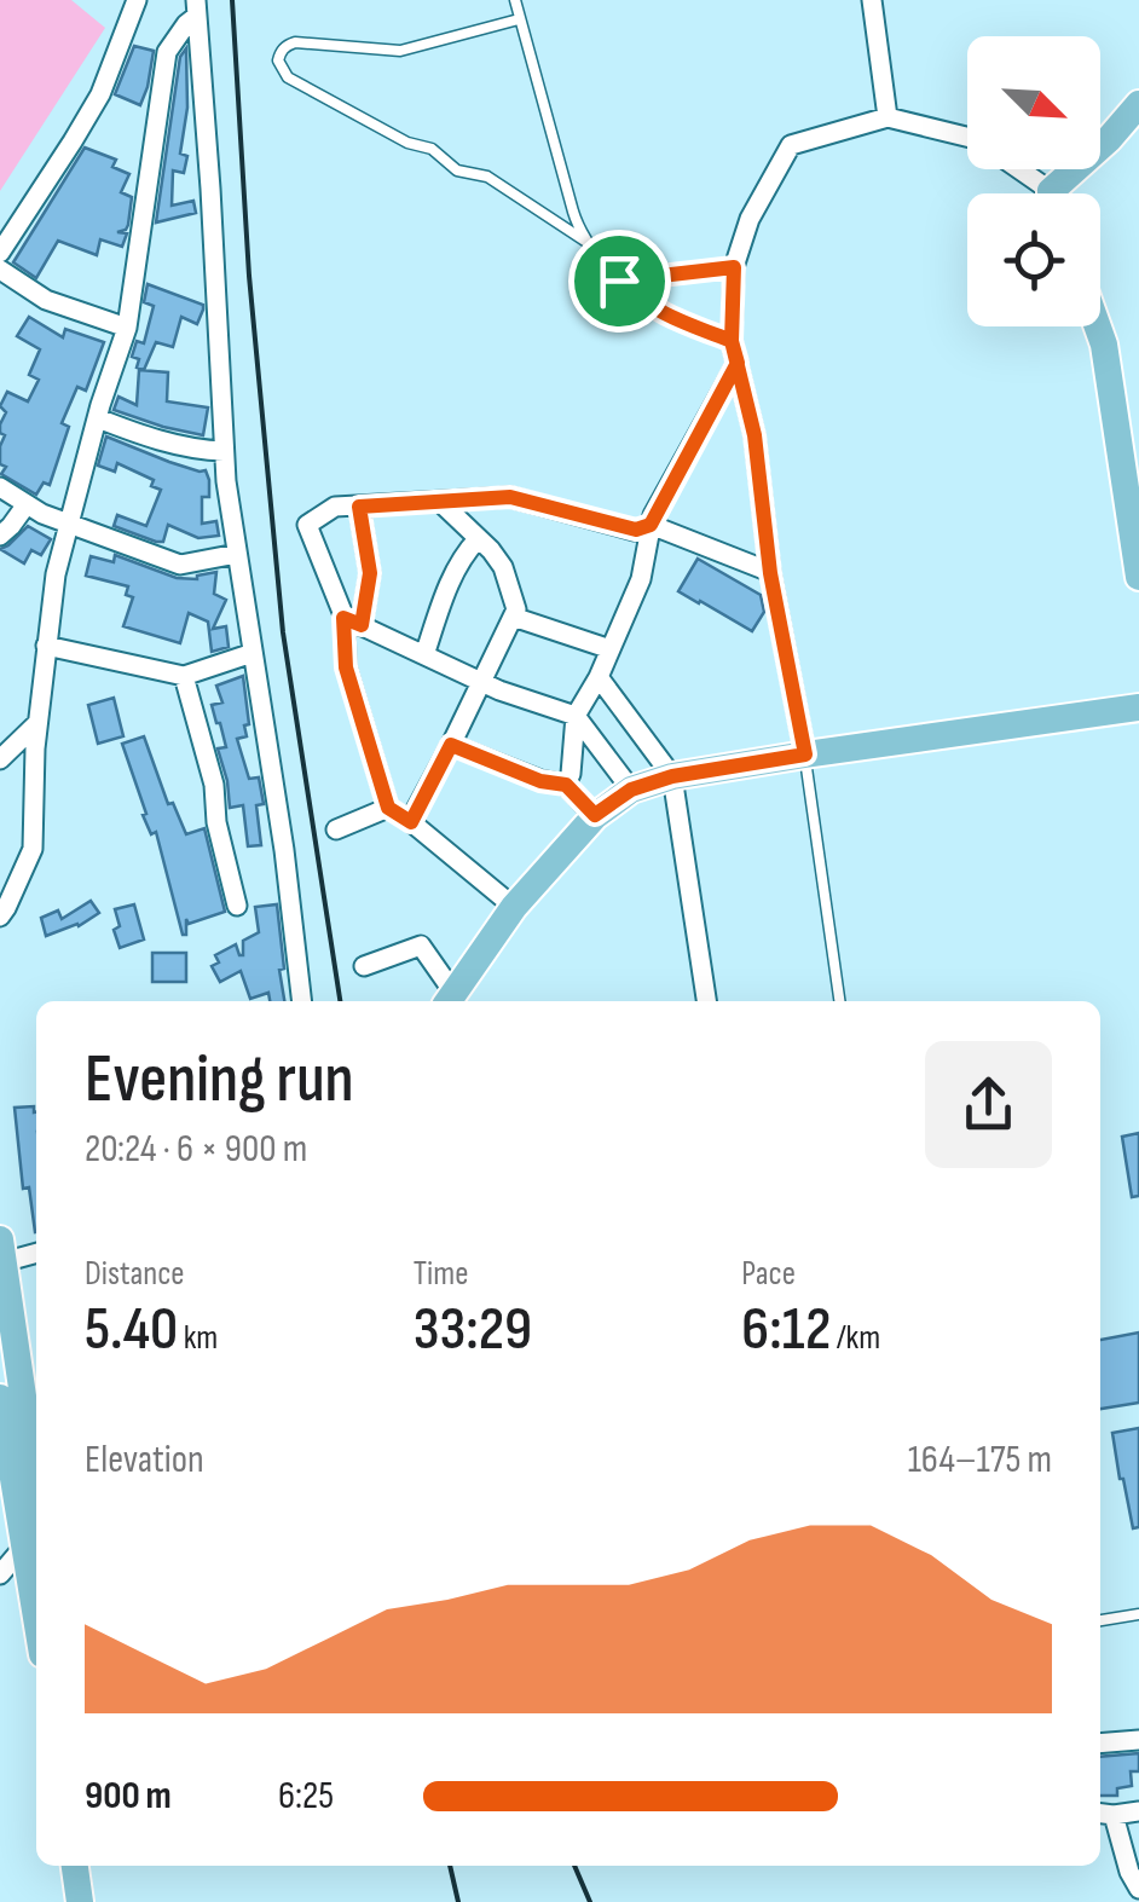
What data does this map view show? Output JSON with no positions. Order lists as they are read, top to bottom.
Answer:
{
  "north": "bottom right",
  "page": {
    "heading": ["Evening run", "20:24 · 6 × 900 m"],
    "stats": [
      ["Distance", "5.40 km"],
      ["Time", "33:29"],
      ["Pace", "6:12 /km"]
    ],
    "chart": ["Elevation", "164–175 m"],
    "list": [
      {
        "name": "900 m",
        "note": "6:25"
      }
    ]
  }
}
